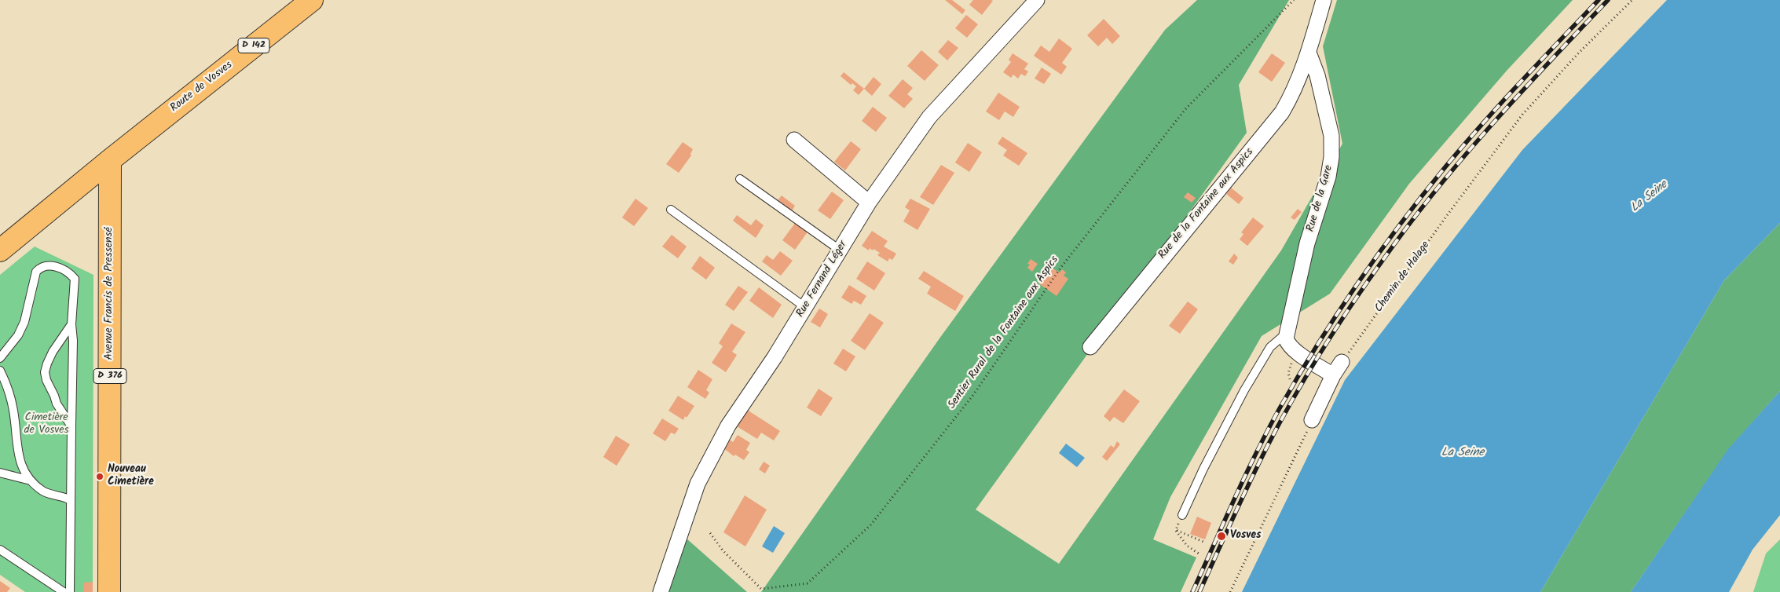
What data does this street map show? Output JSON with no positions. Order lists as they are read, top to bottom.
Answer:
{
  "streets": {
    "main road": [
      "D 142",
      "Route de Vosves",
      "Avenue Francis de Pressensé",
      "D 376"
    ],
    "street": ["Rue de la Gare", "Rue de la Fontaine aux Aspics", "Rue Fernand Léger"],
    "path": ["Chemin de Halage", "Sentier Rural de la Fontaine aux Aspics"]
  },
  "crossings": [
    ["D 142", "Route de Vosves"],
    ["D 142", "Avenue Francis de Pressensé"],
    ["Route de Vosves", "Avenue Francis de Pressensé"],
    ["Rue de la Gare", "Rue de la Fontaine aux Aspics"]
  ],
  "water": ["La Seine"],
  "parks": ["Cimetière de Vosves"],
  "places": ["Nouveau Cimetière", "Vosves"]
}
